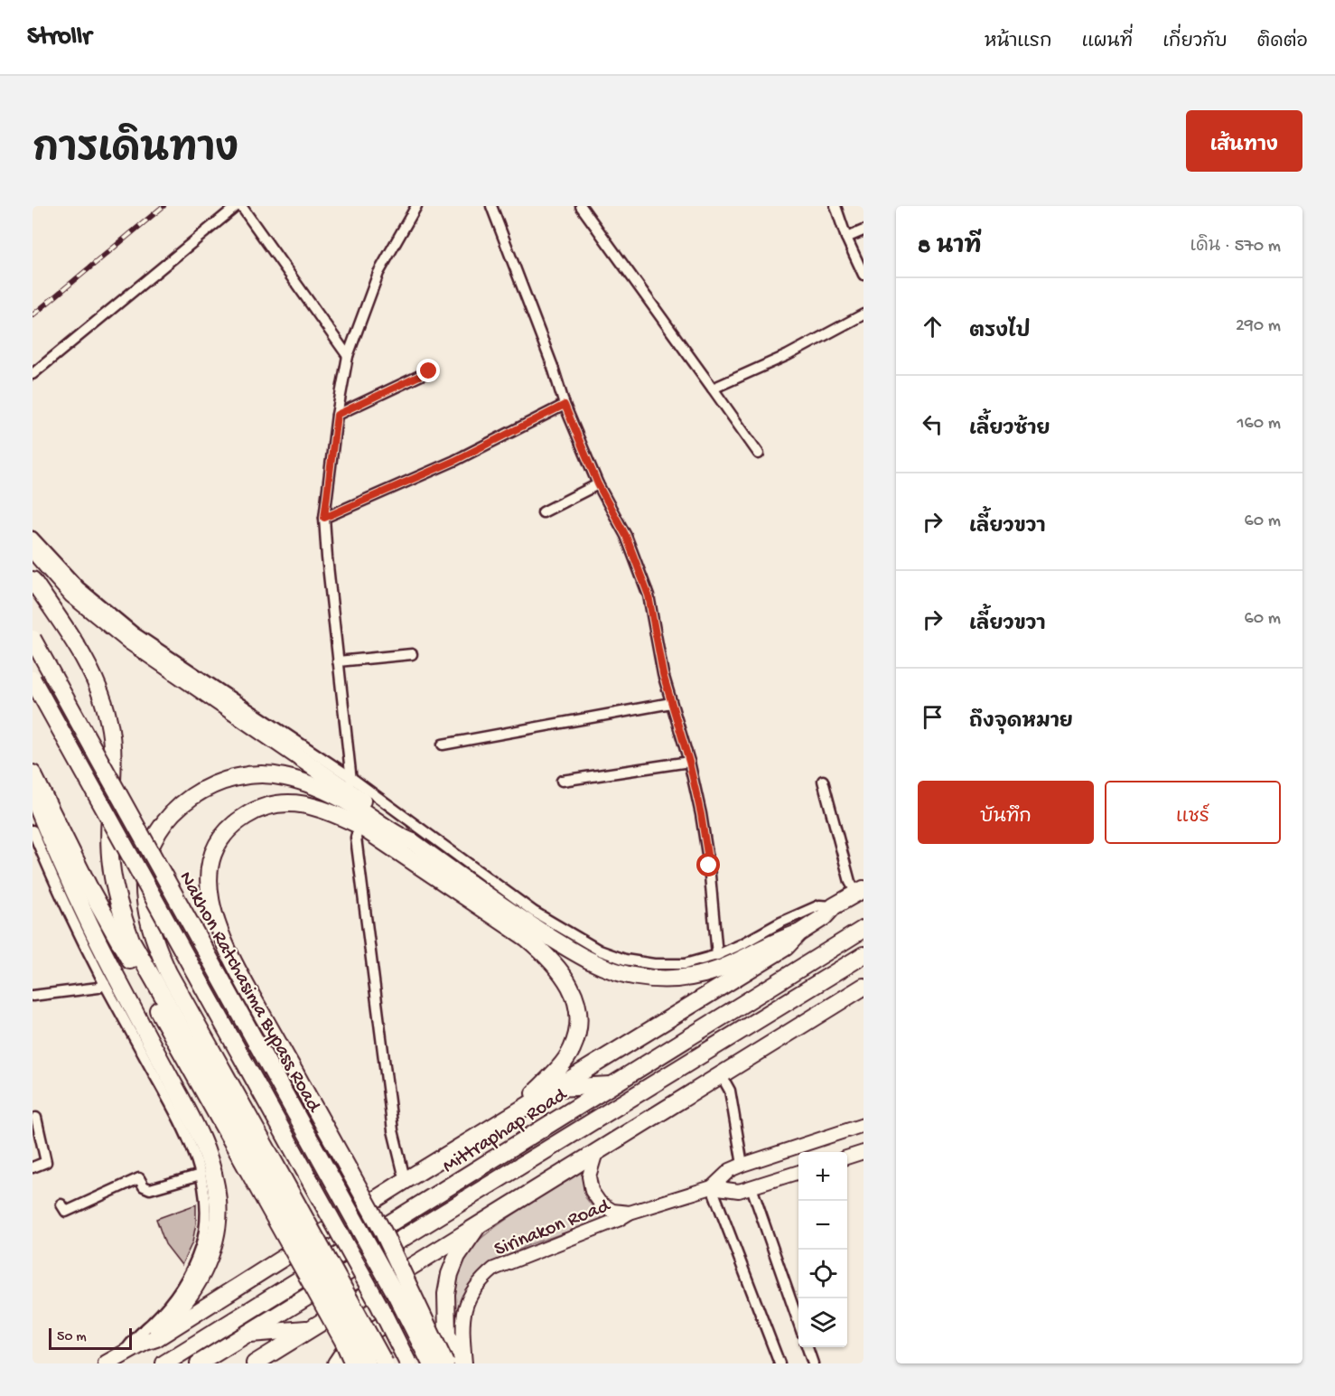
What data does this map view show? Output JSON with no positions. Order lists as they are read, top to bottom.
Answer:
{
  "streets": {
    "highway": ["Nakhon Ratchasima Bypass Road", "Mittraphap Road"],
    "street": ["Sirinakon Road"]
  },
  "scale_bar": "50 m",
  "page": {
    "header": "Strollr",
    "nav": [
      "หน้าแรก",
      "แผนที่",
      "เกี่ยวกับ",
      "ติดต่อ"
    ],
    "title": "การเดินทาง",
    "buttons": [
      "เส้นทาง",
      ["บันทึก", "แชร์"]
    ],
    "heading": ["8 นาที", "เดิน · 570 m"],
    "list": [
      ["ตรงไป", "290 m"],
      ["เลี้ยวซ้าย", "160 m"],
      ["เลี้ยวขวา", "60 m"],
      ["เลี้ยวขวา", "60 m"],
      "ถึงจุดหมาย"
    ],
    "map_buttons": ["+", "−"],
    "scale": "50 m"
  }
}
